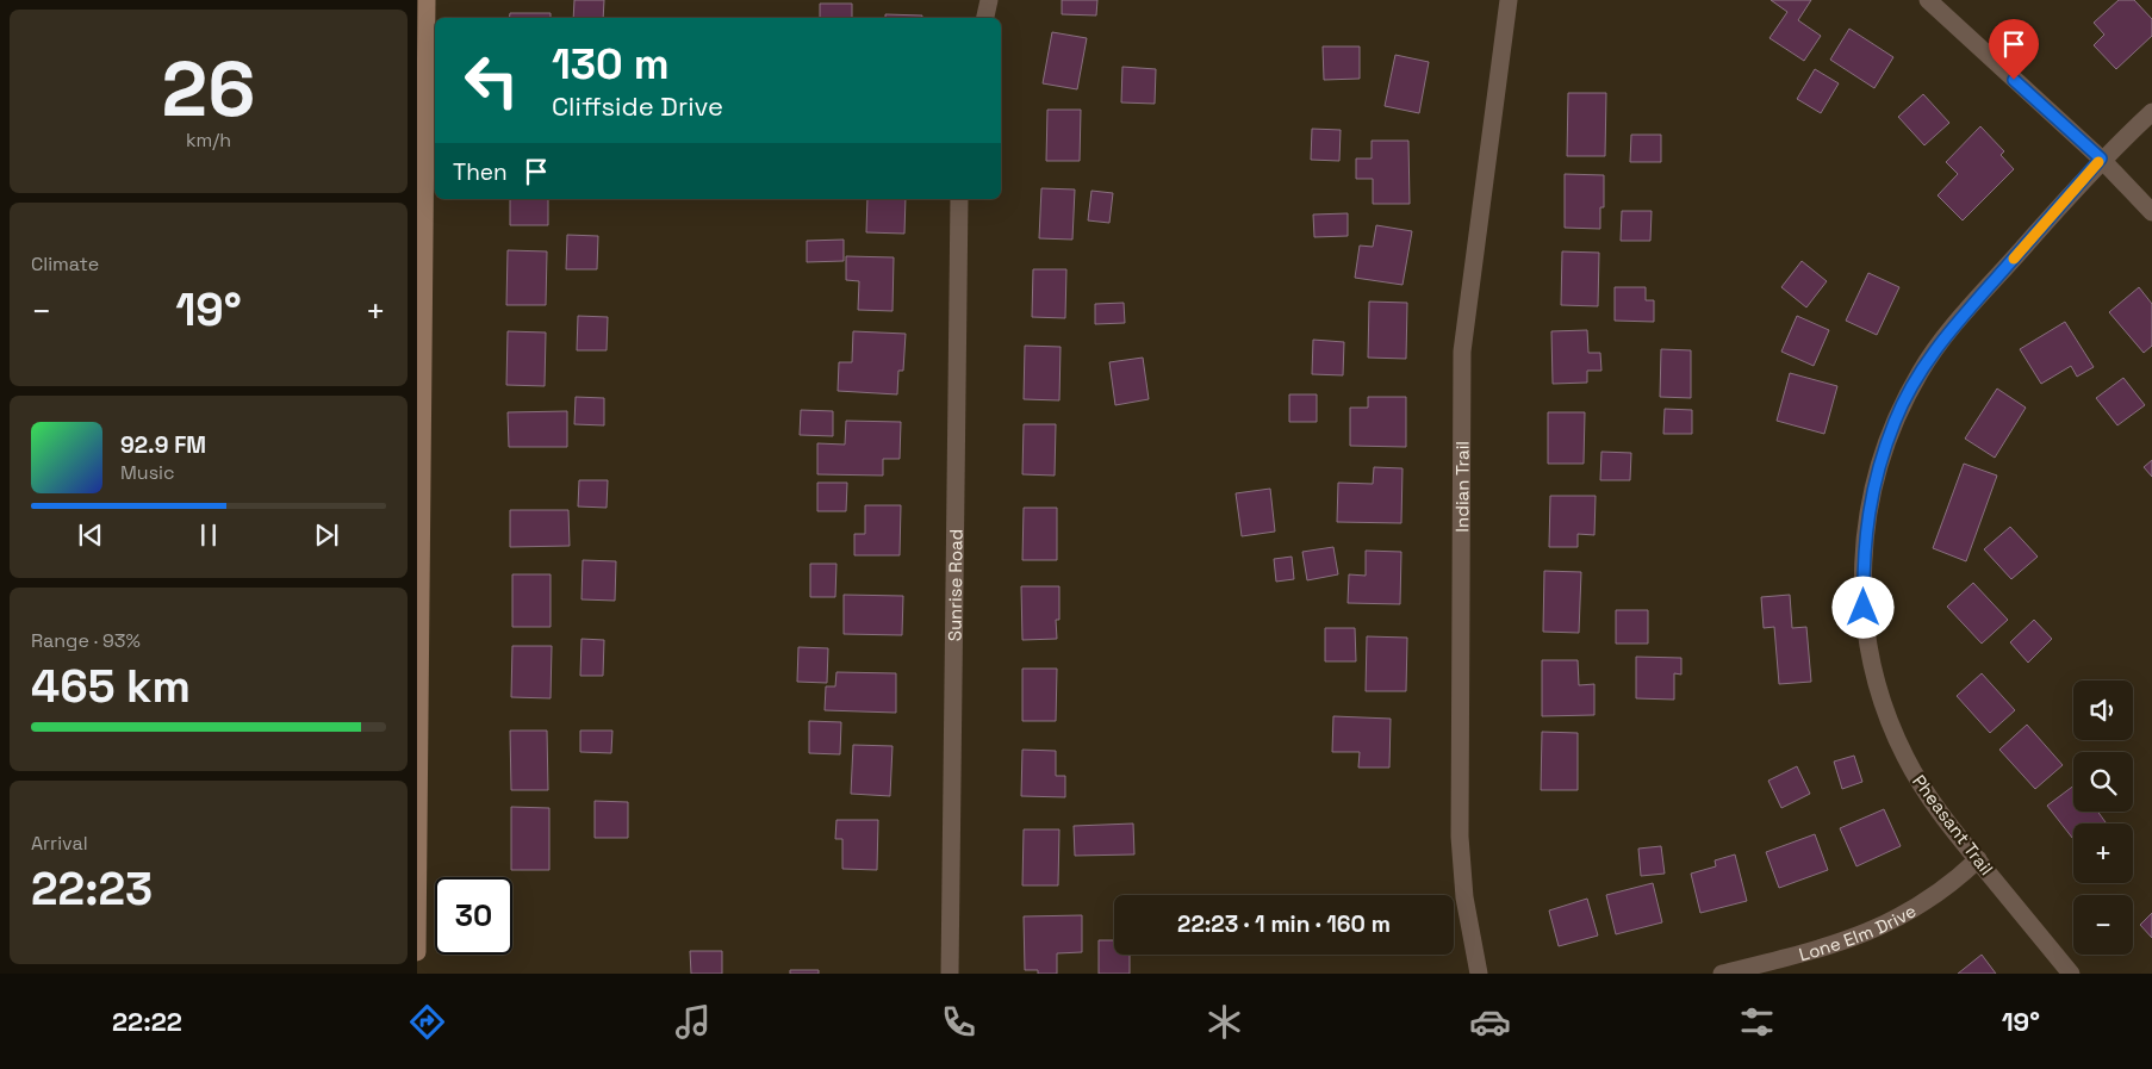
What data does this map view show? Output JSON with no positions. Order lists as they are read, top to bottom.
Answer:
{
  "streets": {
    "street": [
      "Indian Trail",
      "Sunrise Road",
      "Pheasant Trail",
      "Lone Elm Drive"
    ]
  },
  "crossings": [
    ["Pheasant Trail", "Lone Elm Drive"]
  ],
  "page": {
    "tile": [
      ["26", "km/h"],
      "Climate",
      ["Range · 93%", "465 km"],
      ["Arrival", "22:23"]
    ],
    "turn": ["130 m", "Cliffside Drive"],
    "then": "Then",
    "heat": ["−", "19°", "+"],
    "song": ["92.9 FM", "Music"],
    "map_buttons": ["+", "−"],
    "limit": "30",
    "trip": "22:23 · 1 min · 160 m",
    "tabs": ["22:22", "19°"]
  }
}
